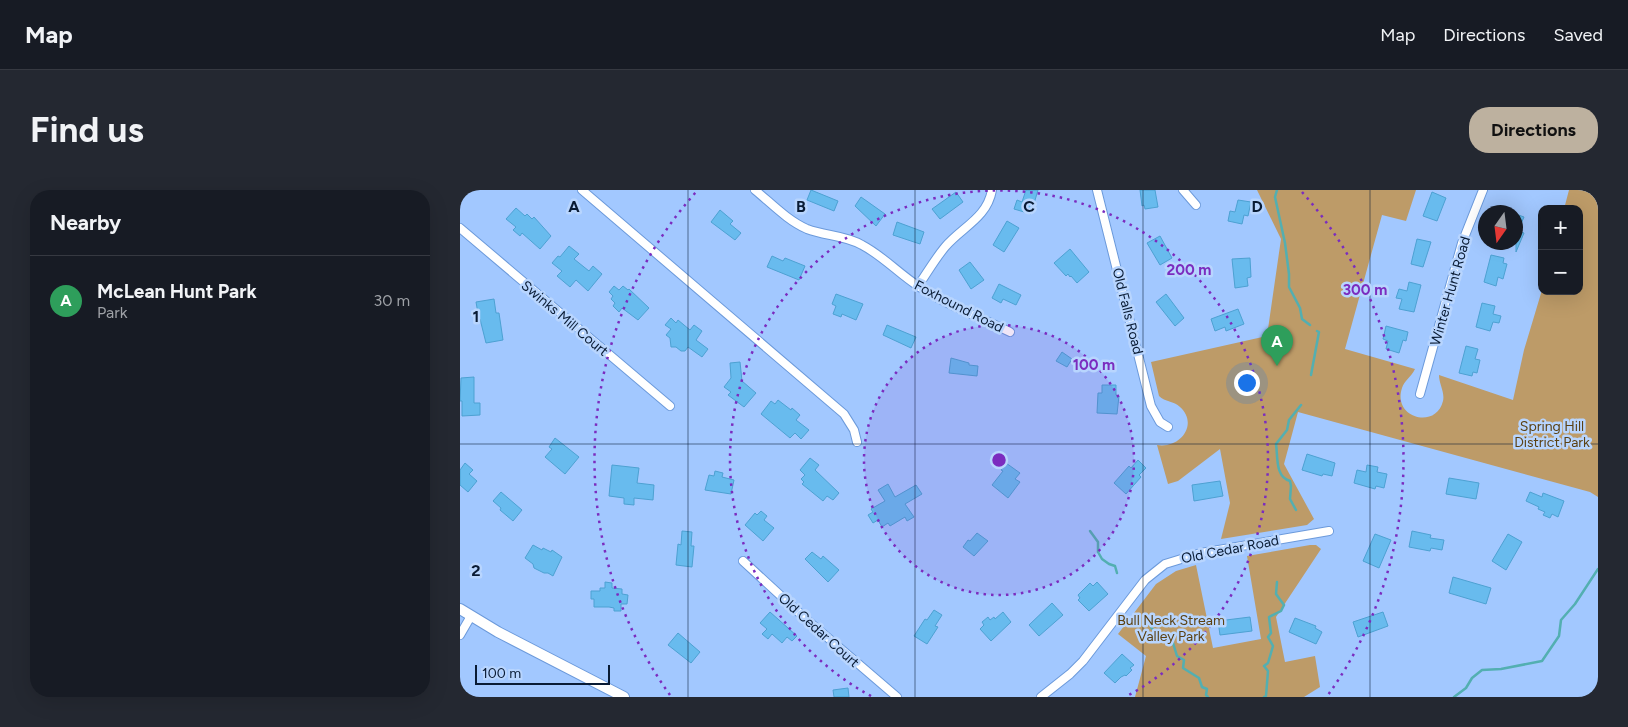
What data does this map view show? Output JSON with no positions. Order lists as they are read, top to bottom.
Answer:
{
  "streets": {
    "street": [
      "Winter Hunt Road",
      "Foxhound Road",
      "Old Falls Road",
      "Swinks Mill Court",
      "Old Cedar Road",
      "Old Cedar Court"
    ]
  },
  "parks": ["Spring Hill District Park", "Bull Neck Stream Valley Park"],
  "scale_bar": "100 m",
  "north": "bottom",
  "page": {
    "header": "Map",
    "nav": ["Map", "Directions", "Saved"],
    "buttons": "Directions",
    "title": "Find us",
    "heading": "Nearby",
    "map_buttons": ["+", "−"],
    "list": [
      {
        "mark": "A",
        "name": "McLean Hunt Park",
        "note": "Park",
        "value": "30 m"
      }
    ],
    "pins": "A",
    "scale": "100 m"
  },
  "grid": {
    "columns": [
      "A",
      "B",
      "C",
      "D"
    ],
    "rows": ["1", "2"]
  },
  "rings": ["200 m", "300 m", "100 m"]
}
